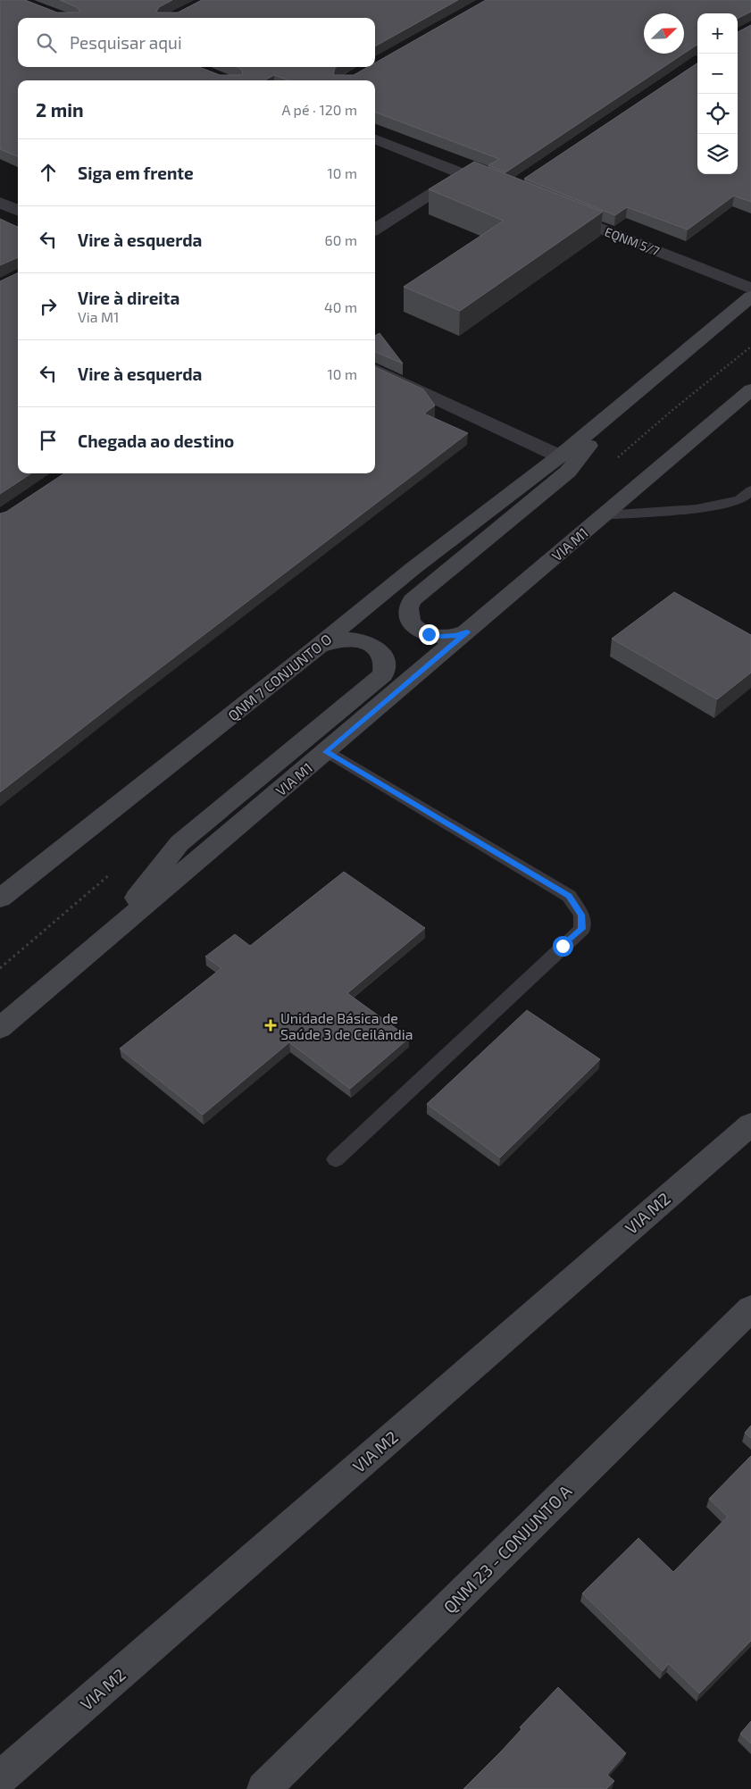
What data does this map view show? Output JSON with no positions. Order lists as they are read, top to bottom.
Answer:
{
  "streets": {
    "main road": [
      "VIA M1",
      "QNM 7 CONJUNTO O",
      "VIA M2",
      "QNM 23 - CONJUNTO A"
    ],
    "street": ["EQNM 5/7"]
  },
  "places": {
    "health": ["Unidade Básica de Saúde 3 de Ceilândia"]
  },
  "north": "top right",
  "page": {
    "map_buttons": ["+", "−"],
    "search": "Pesquisar aqui",
    "heading": ["2 min", "A pé · 120 m"],
    "list": [
      ["Siga em frente", "10 m"],
      ["Vire à esquerda", "60 m"],
      ["Vire à direita", "Via M1", "40 m"],
      ["Vire à esquerda", "10 m"],
      "Chegada ao destino"
    ]
  }
}
